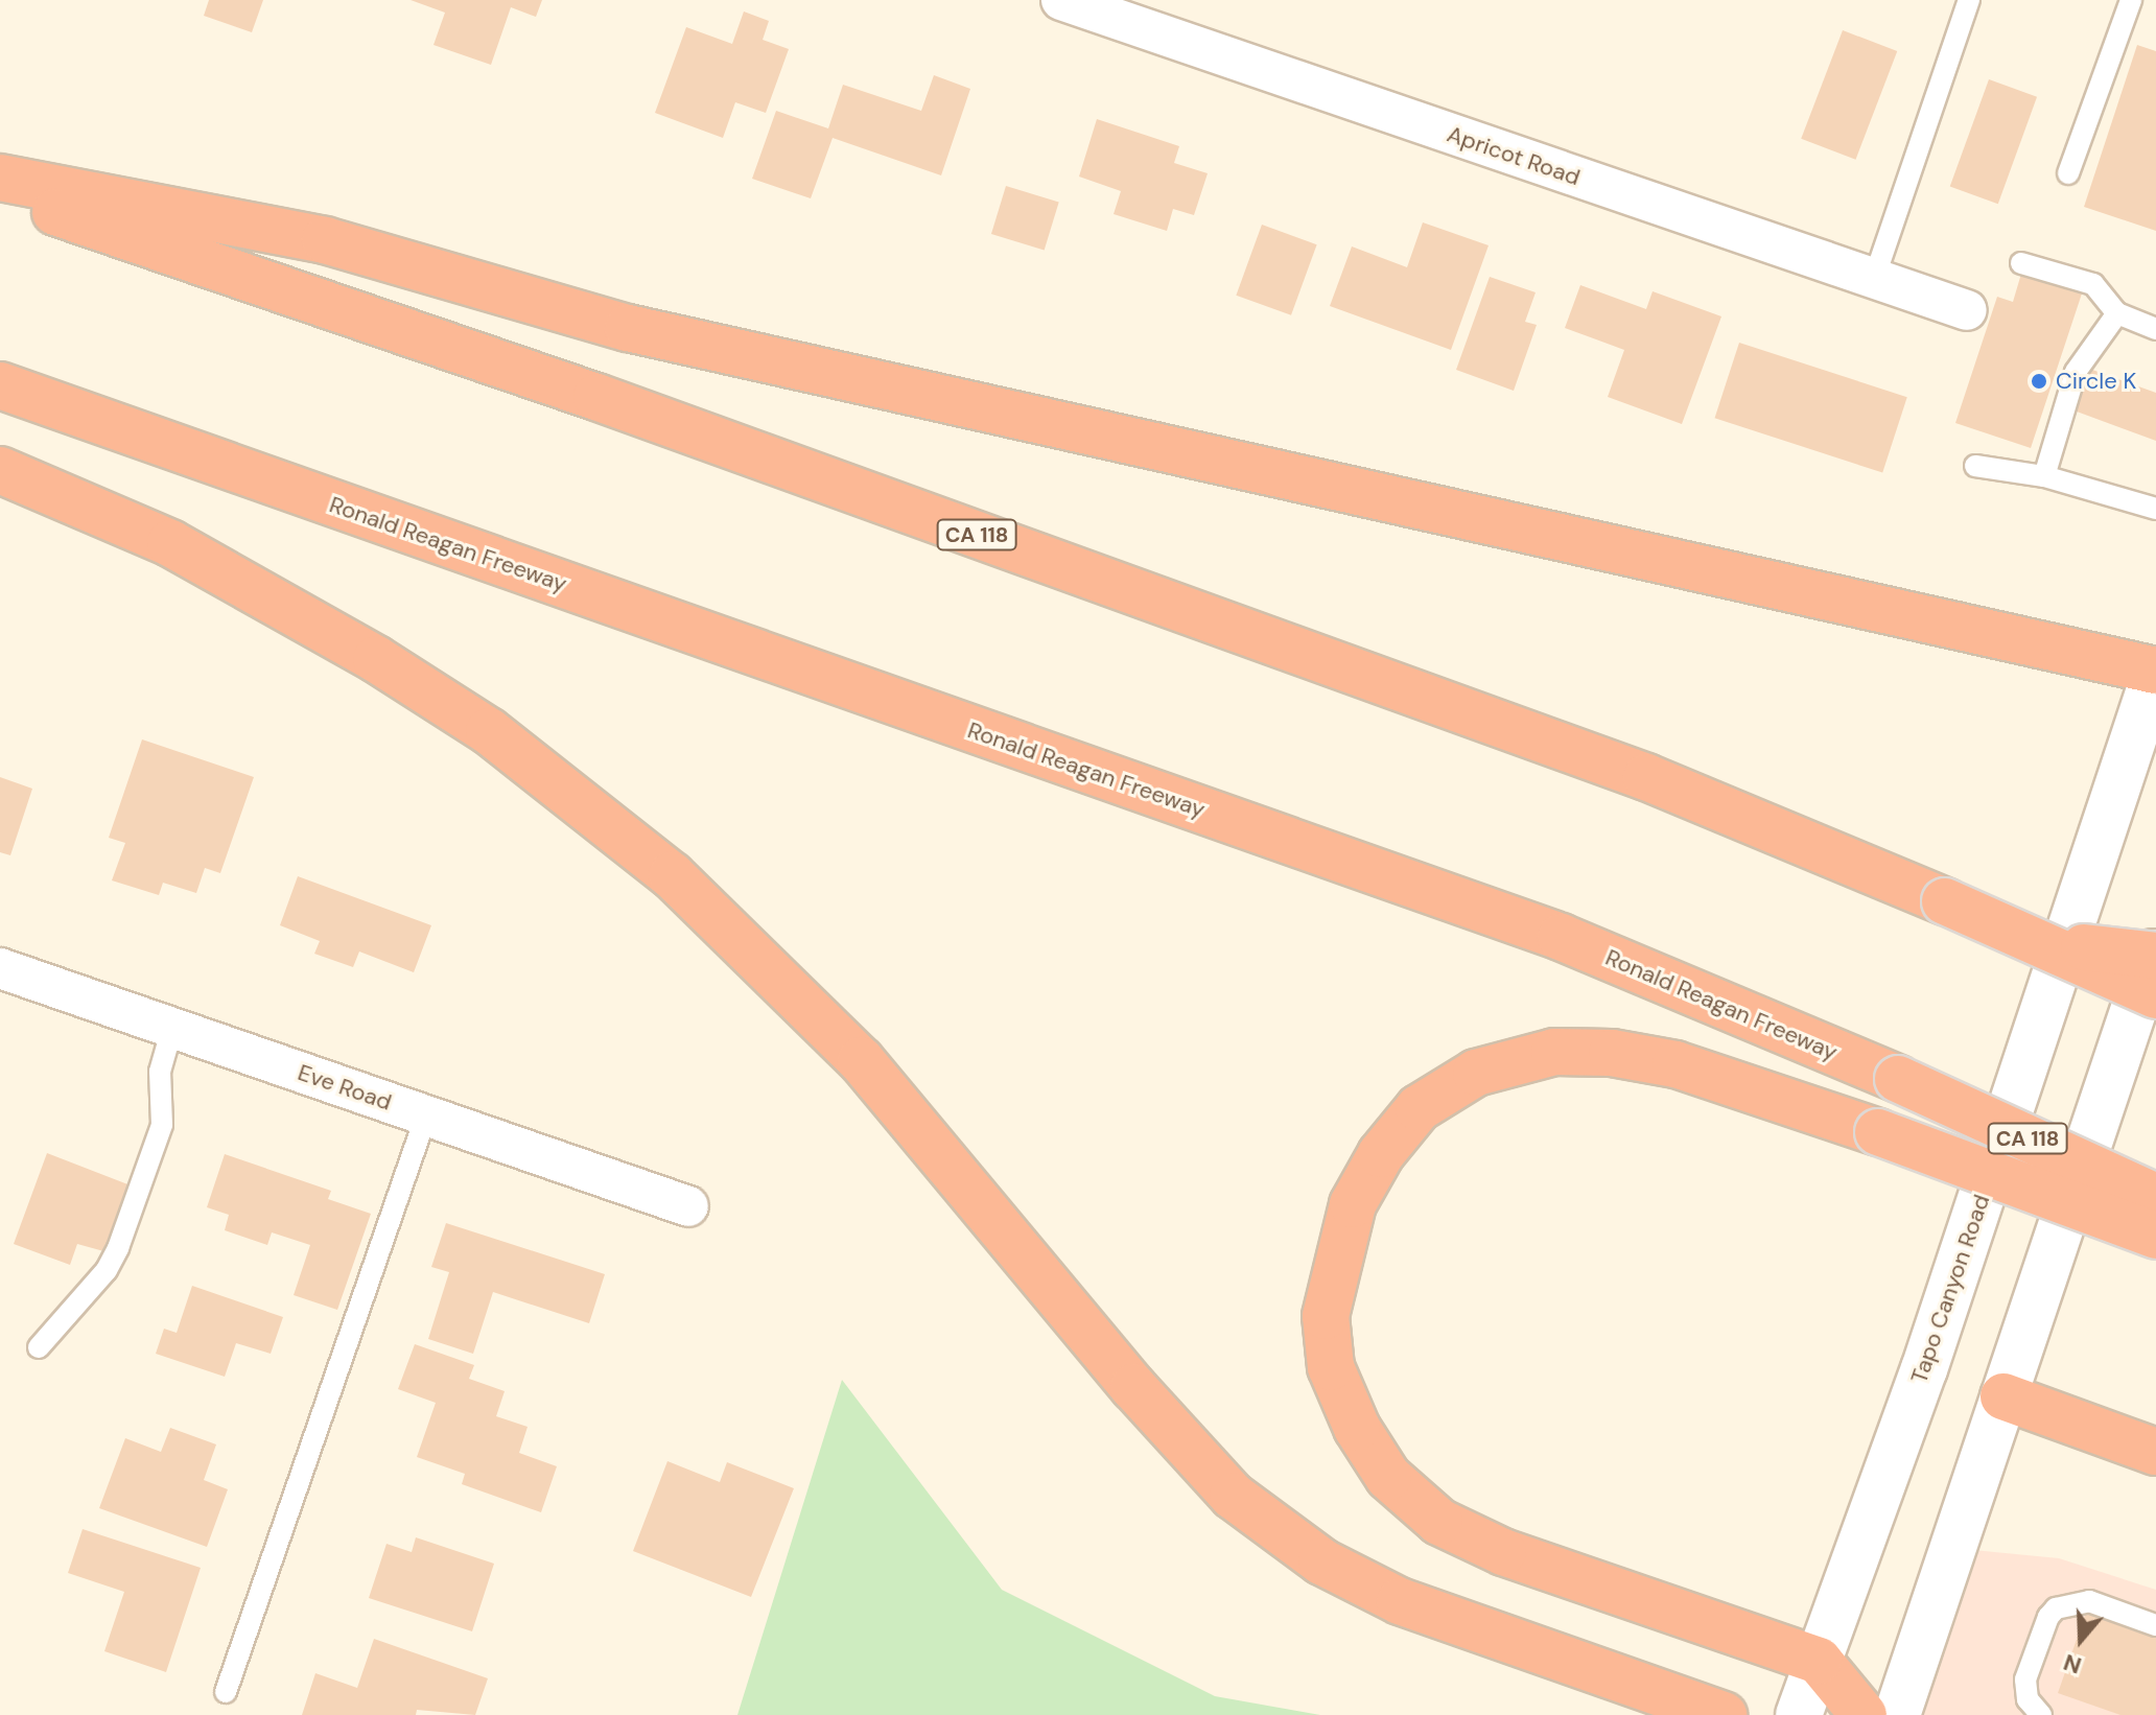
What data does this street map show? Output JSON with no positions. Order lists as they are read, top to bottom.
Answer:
{
  "streets": {
    "highway": ["CA 118", "Ronald Reagan Freeway"],
    "main road": ["Tapo Canyon Road"],
    "street": ["Apricot Road", "Eve Road"]
  },
  "places": ["Circle K"],
  "north": "bottom"
}
